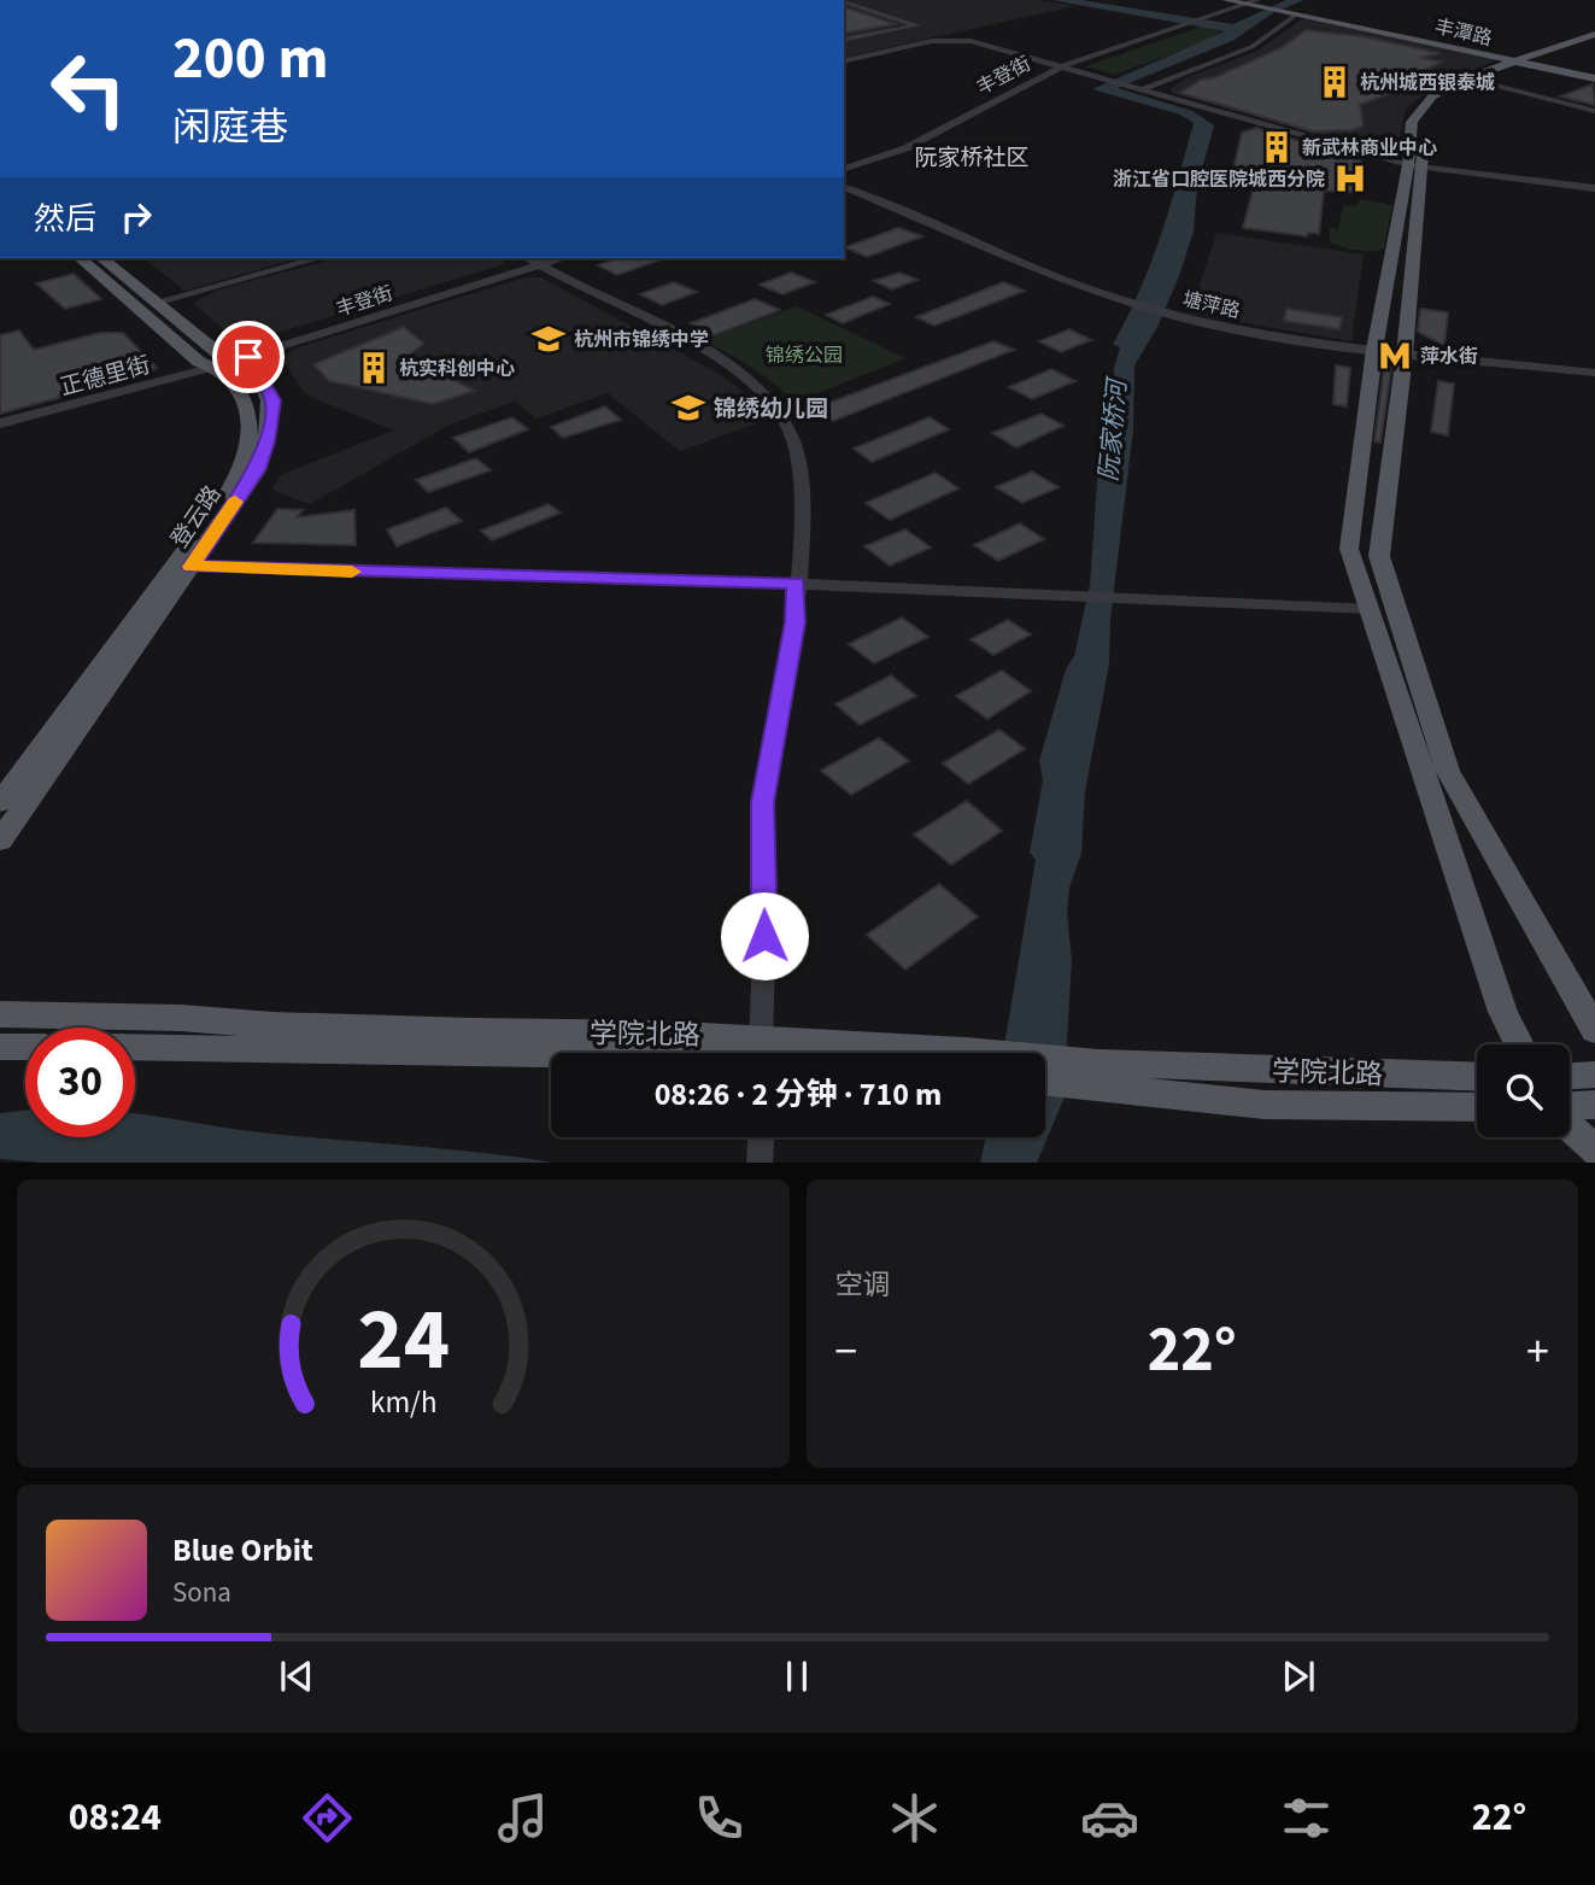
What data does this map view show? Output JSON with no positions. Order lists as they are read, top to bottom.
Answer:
{
  "streets": {
    "main road": ["丰潭路", "登云路", "学院北路"],
    "street": ["丰登街", "塘萍路", "正德里街"]
  },
  "crossings": [
    ["丰潭路", "丰登街"],
    ["丰登街", "正德里街"],
    ["丰登街", "登云路"],
    ["正德里街", "登云路"]
  ],
  "districts": ["阮家桥社区"],
  "water": ["阮家桥河"],
  "parks": ["锦绣公园"],
  "places": {
    "building": ["杭州城西银泰城", "新武林商业中心", "杭实科创中心"],
    "hospital": ["浙江省口腔医院城西分院"],
    "school or university": ["杭州市锦绣中学", "锦绣幼儿园"],
    "metro station": ["萍水街"]
  },
  "page": {
    "turn": ["200 m", "闲庭巷"],
    "then": "然后",
    "limit": "30",
    "trip": "08:26 · 2 分钟 · 710 m",
    "tile": "空调",
    "heat": ["−", "22°", "+"],
    "song": ["Blue Orbit", "Sona"],
    "tabs": ["08:24", "22°"],
    "gauge": ["24", "km/h"]
  }
}
